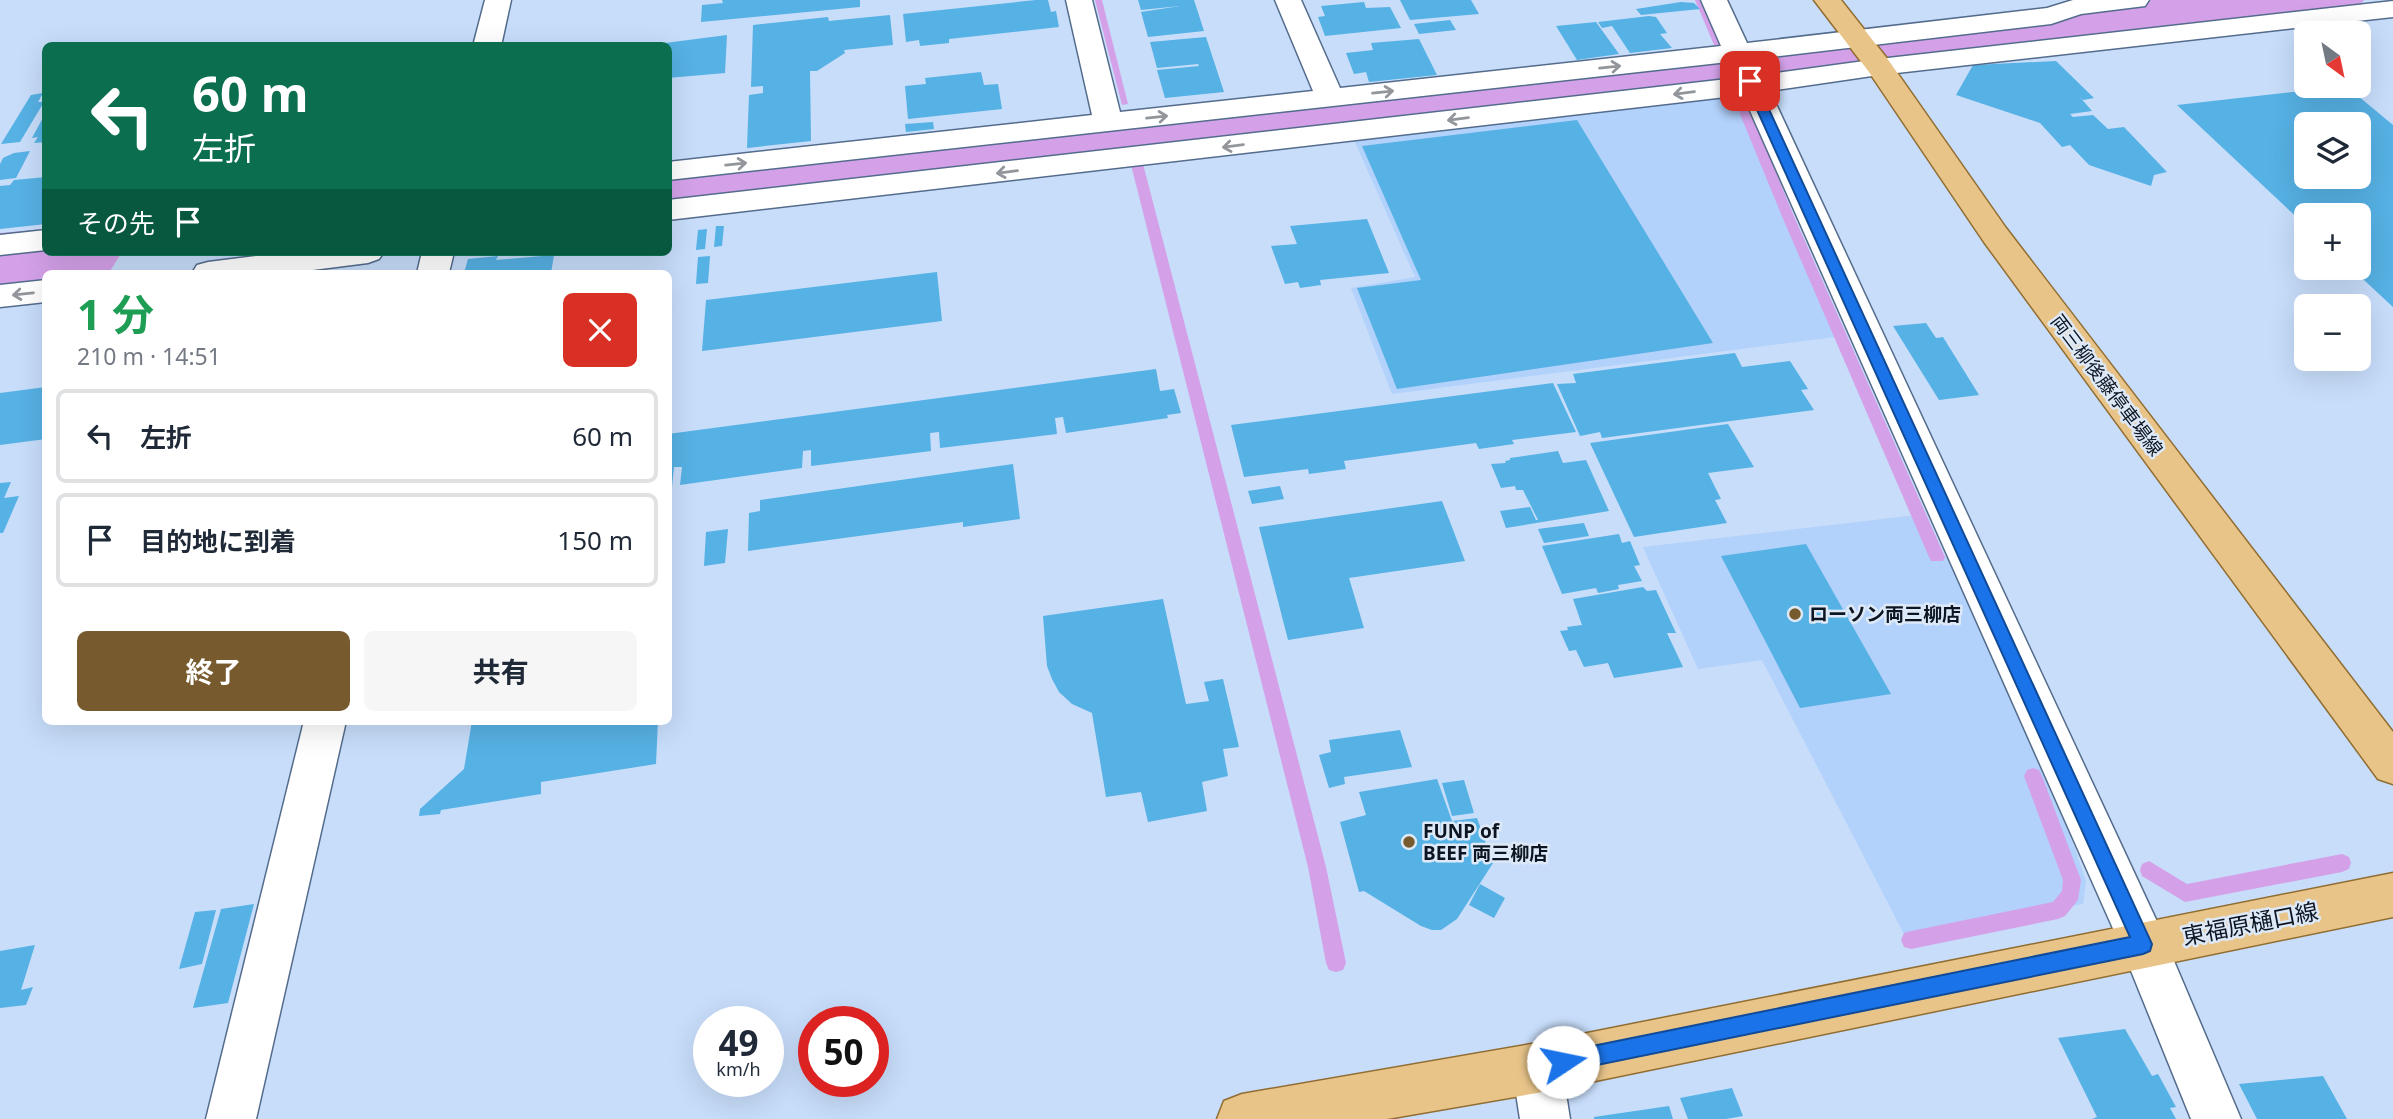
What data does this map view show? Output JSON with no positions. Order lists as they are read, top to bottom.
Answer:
{
  "streets": {
    "main road": ["両三柳後藤停車場線", "東福原樋口線"]
  },
  "places": ["ローソン両三柳店", "FUNP of BEEF 両三柳店"],
  "north": "bottom right",
  "page": {
    "map_buttons": ["+", "−"],
    "turn": ["60 m", "左折"],
    "then": "その先",
    "heading": ["1 分", "210 m · 14:51"],
    "list": [
      {
        "name": "左折",
        "value": "60 m"
      },
      {
        "name": "目的地に到着",
        "value": "150 m"
      }
    ],
    "buttons": ["終了", "共有"],
    "speed": "49 km/h",
    "limit": "50"
  }
}
